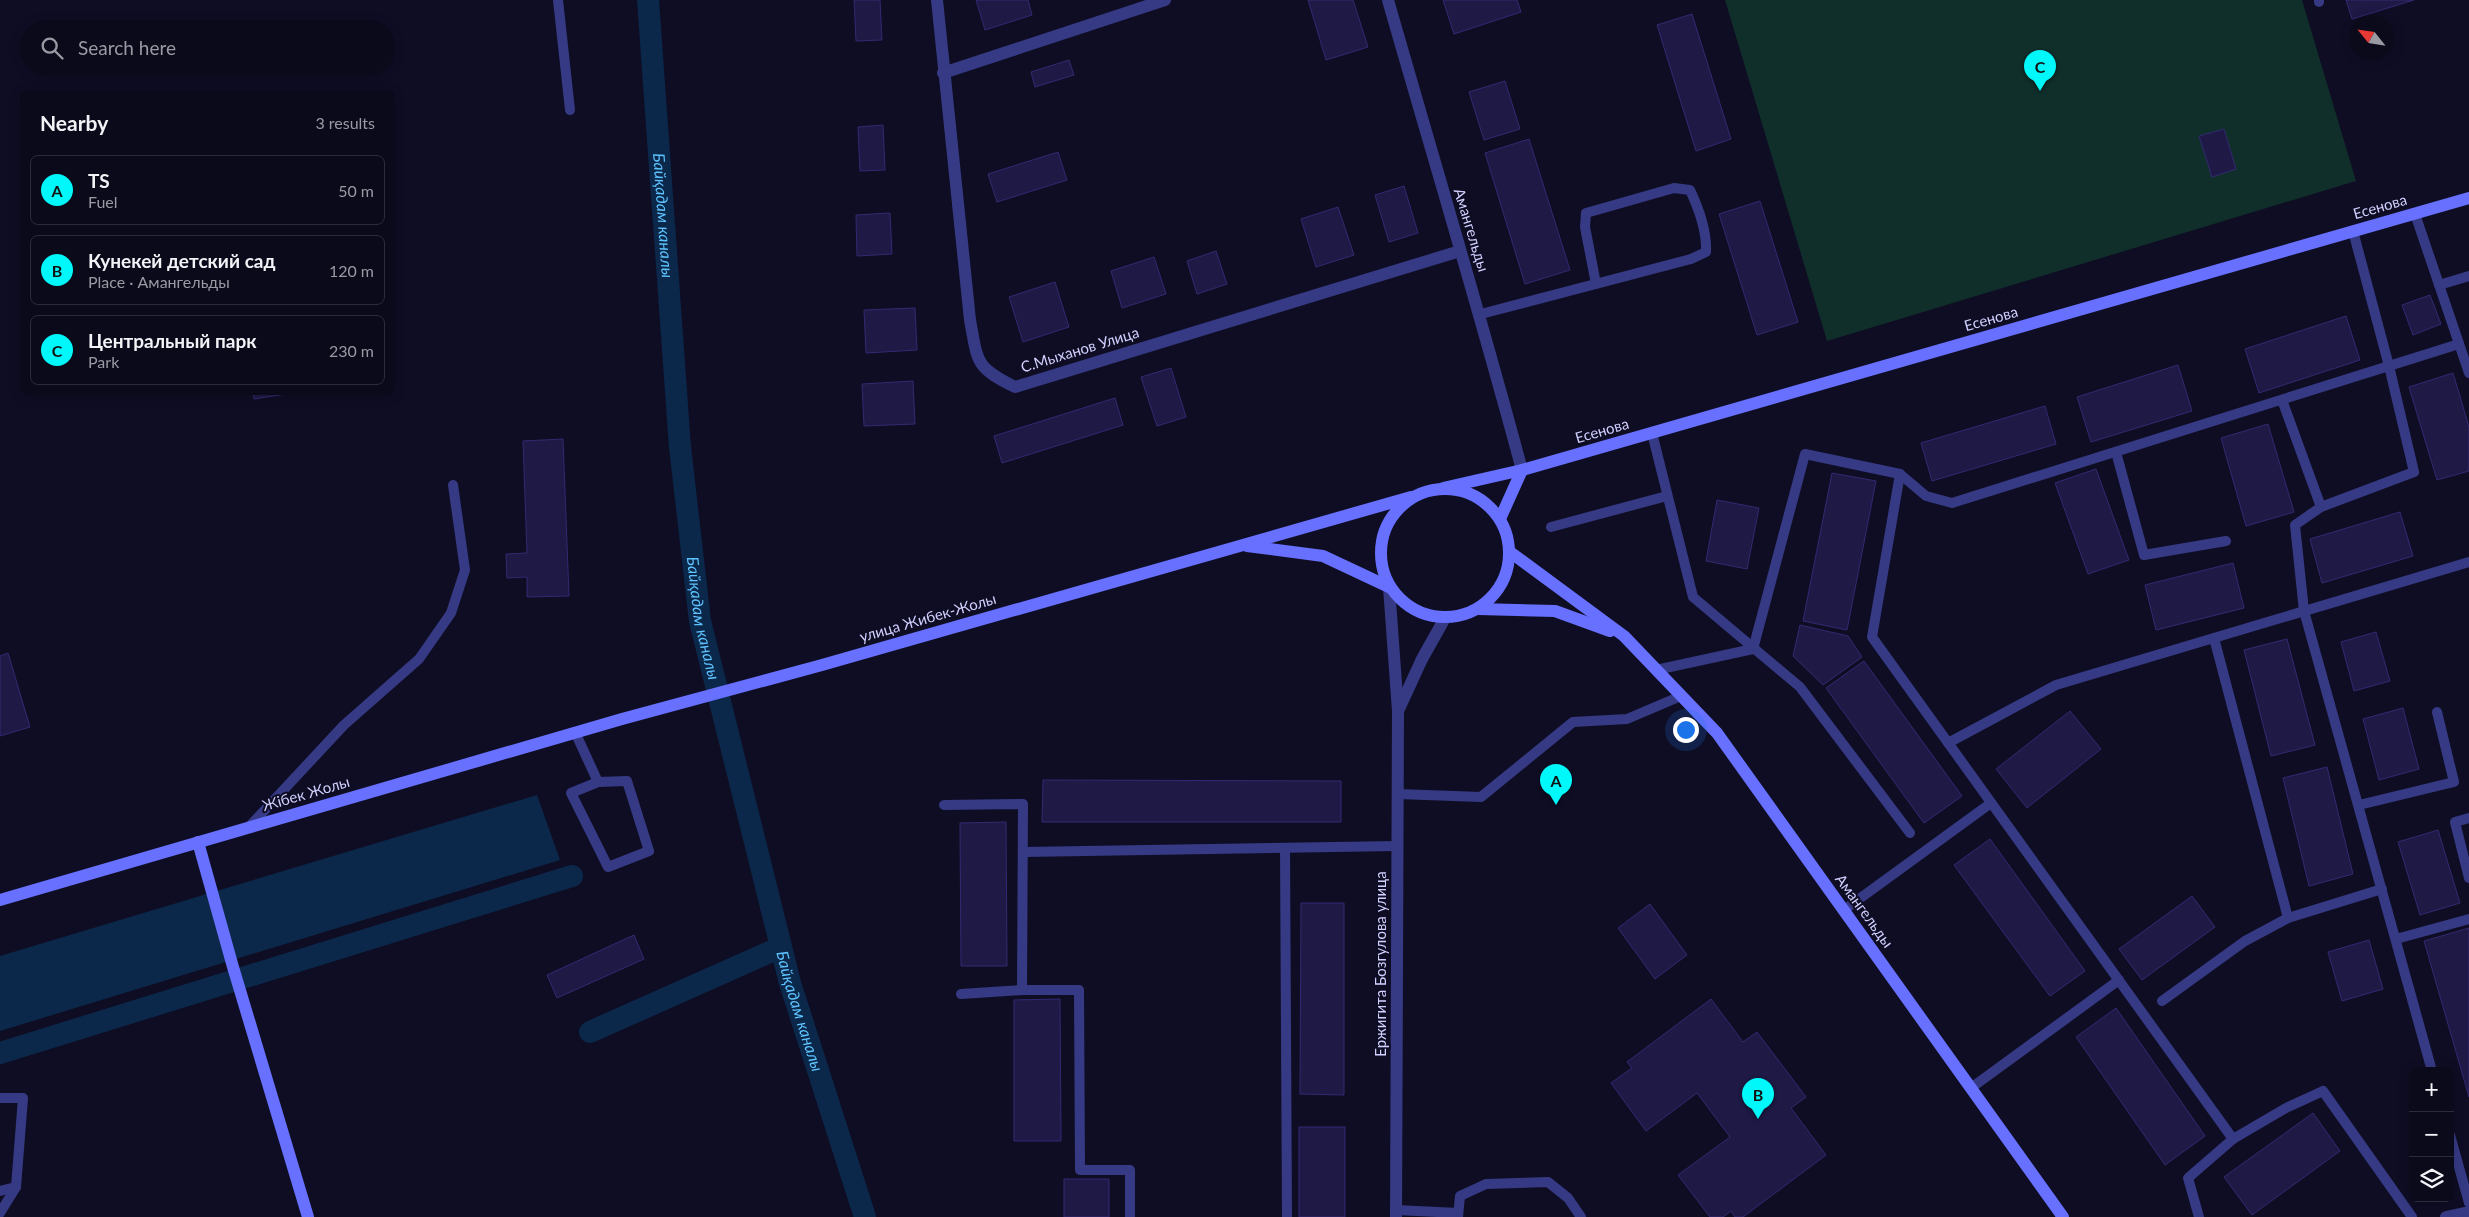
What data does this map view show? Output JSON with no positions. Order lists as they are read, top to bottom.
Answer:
{
  "streets": {
    "main road": [
      "Есенова",
      "Амангельды",
      "улица Жибек-Жолы",
      "Жібек Жолы"
    ],
    "street": ["С.Мыханов Улица", "Ержигита Бозгулова улица"]
  },
  "crossings": [
    ["Есенова", "Амангельды"],
    ["Есенова", "улица Жибек-Жолы"],
    ["Есенова", "Ержигита Бозгулова улица"],
    ["Амангельды", "С.Мыханов Улица"],
    ["Амангельды", "улица Жибек-Жолы"],
    ["Амангельды", "Ержигита Бозгулова улица"],
    ["улица Жибек-Жолы", "Жібек Жолы"],
    ["улица Жибек-Жолы", "Ержигита Бозгулова улица"]
  ],
  "water": ["Байқадам каналы"],
  "north": "top left",
  "page": {
    "search": "Search here",
    "pins": ["C", "A", "B"],
    "heading": ["Nearby", "3 results"],
    "list": [
      {
        "mark": "A",
        "name": "TS",
        "note": "Fuel",
        "value": "50 m"
      },
      {
        "mark": "B",
        "name": "Кунекей детский сад",
        "note": "Place · Амангельды",
        "value": "120 m"
      },
      {
        "mark": "C",
        "name": "Центральный парк",
        "note": "Park",
        "value": "230 m"
      }
    ],
    "map_buttons": ["+", "−"]
  }
}
